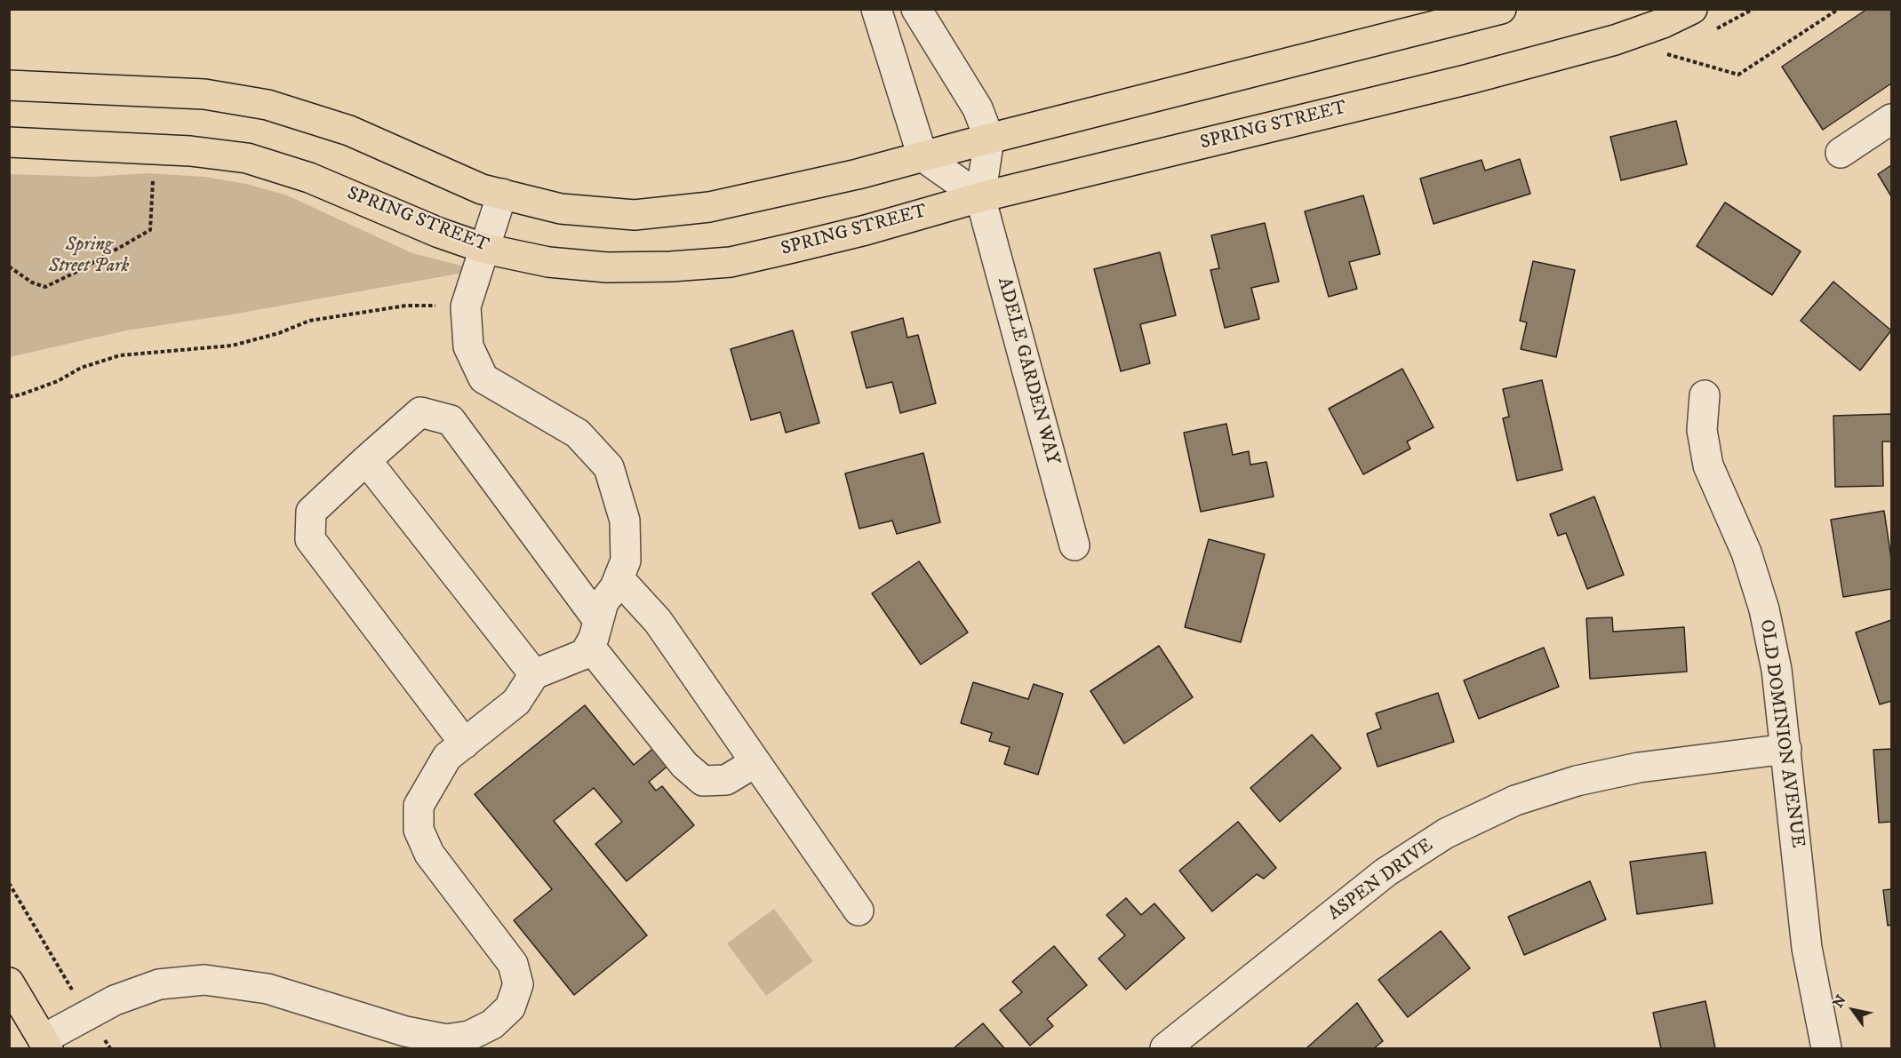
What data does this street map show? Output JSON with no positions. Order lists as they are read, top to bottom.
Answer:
{
  "streets": {
    "main road": ["SPRING STREET"],
    "street": ["ADELE GARDEN WAY", "OLD DOMINION AVENUE", "ASPEN DRIVE"]
  },
  "crossings": [
    ["SPRING STREET", "ADELE GARDEN WAY"],
    ["OLD DOMINION AVENUE", "ASPEN DRIVE"]
  ],
  "parks": ["Spring Street Park"],
  "north": "top left"
}
